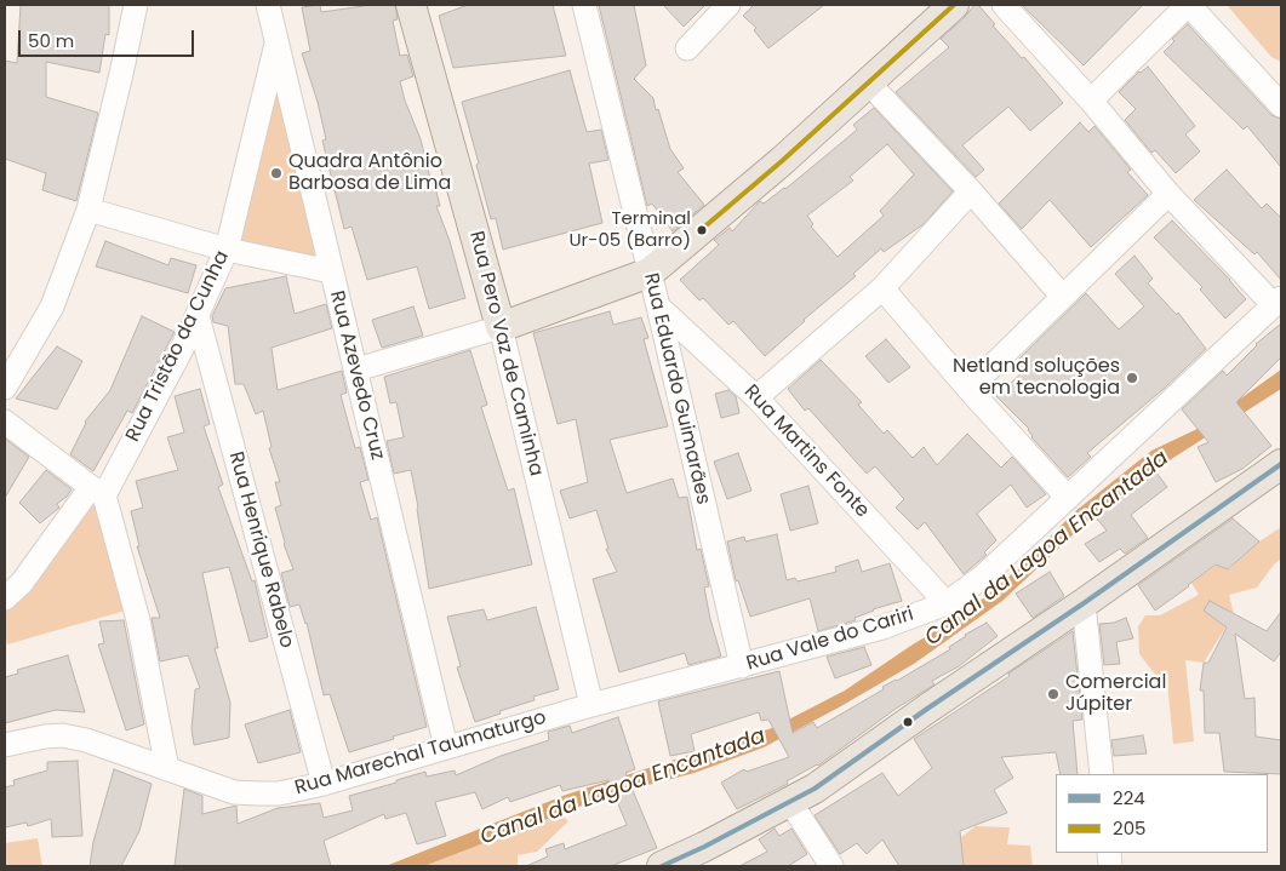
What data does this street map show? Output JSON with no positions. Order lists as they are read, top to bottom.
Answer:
{
  "streets": {
    "main road": ["Rua Pero Vaz de Caminha"],
    "street": [
      "Rua Tristão da Cunha",
      "Rua Azevedo Cruz",
      "Rua Eduardo Guimarães",
      "Rua Martins Fonte",
      "Rua Henrique Rabelo",
      "Rua Vale do Cariri",
      "Rua Marechal Taumaturgo"
    ]
  },
  "crossings": [
    ["Rua Tristão da Cunha", "Rua Azevedo Cruz"],
    ["Rua Tristão da Cunha", "Rua Henrique Rabelo"],
    ["Rua Pero Vaz de Caminha", "Rua Vale do Cariri"],
    ["Rua Pero Vaz de Caminha", "Rua Marechal Taumaturgo"],
    ["Rua Azevedo Cruz", "Rua Marechal Taumaturgo"],
    ["Rua Eduardo Guimarães", "Rua Martins Fonte"],
    ["Rua Eduardo Guimarães", "Rua Vale do Cariri"],
    ["Rua Martins Fonte", "Rua Vale do Cariri"],
    ["Rua Henrique Rabelo", "Rua Marechal Taumaturgo"],
    ["Rua Vale do Cariri", "Rua Marechal Taumaturgo"]
  ],
  "water": ["Canal da Lagoa Encantada"],
  "places": [
    "Quadra Antônio Barbosa de Lima",
    "Terminal Ur-05 (Barro)",
    "Netland soluções em tecnologia",
    "Comercial Júpiter"
  ],
  "lines": ["transit line 205", "transit line 224"],
  "legend": ["224", "205"],
  "scale_bar": "50 m"
}
